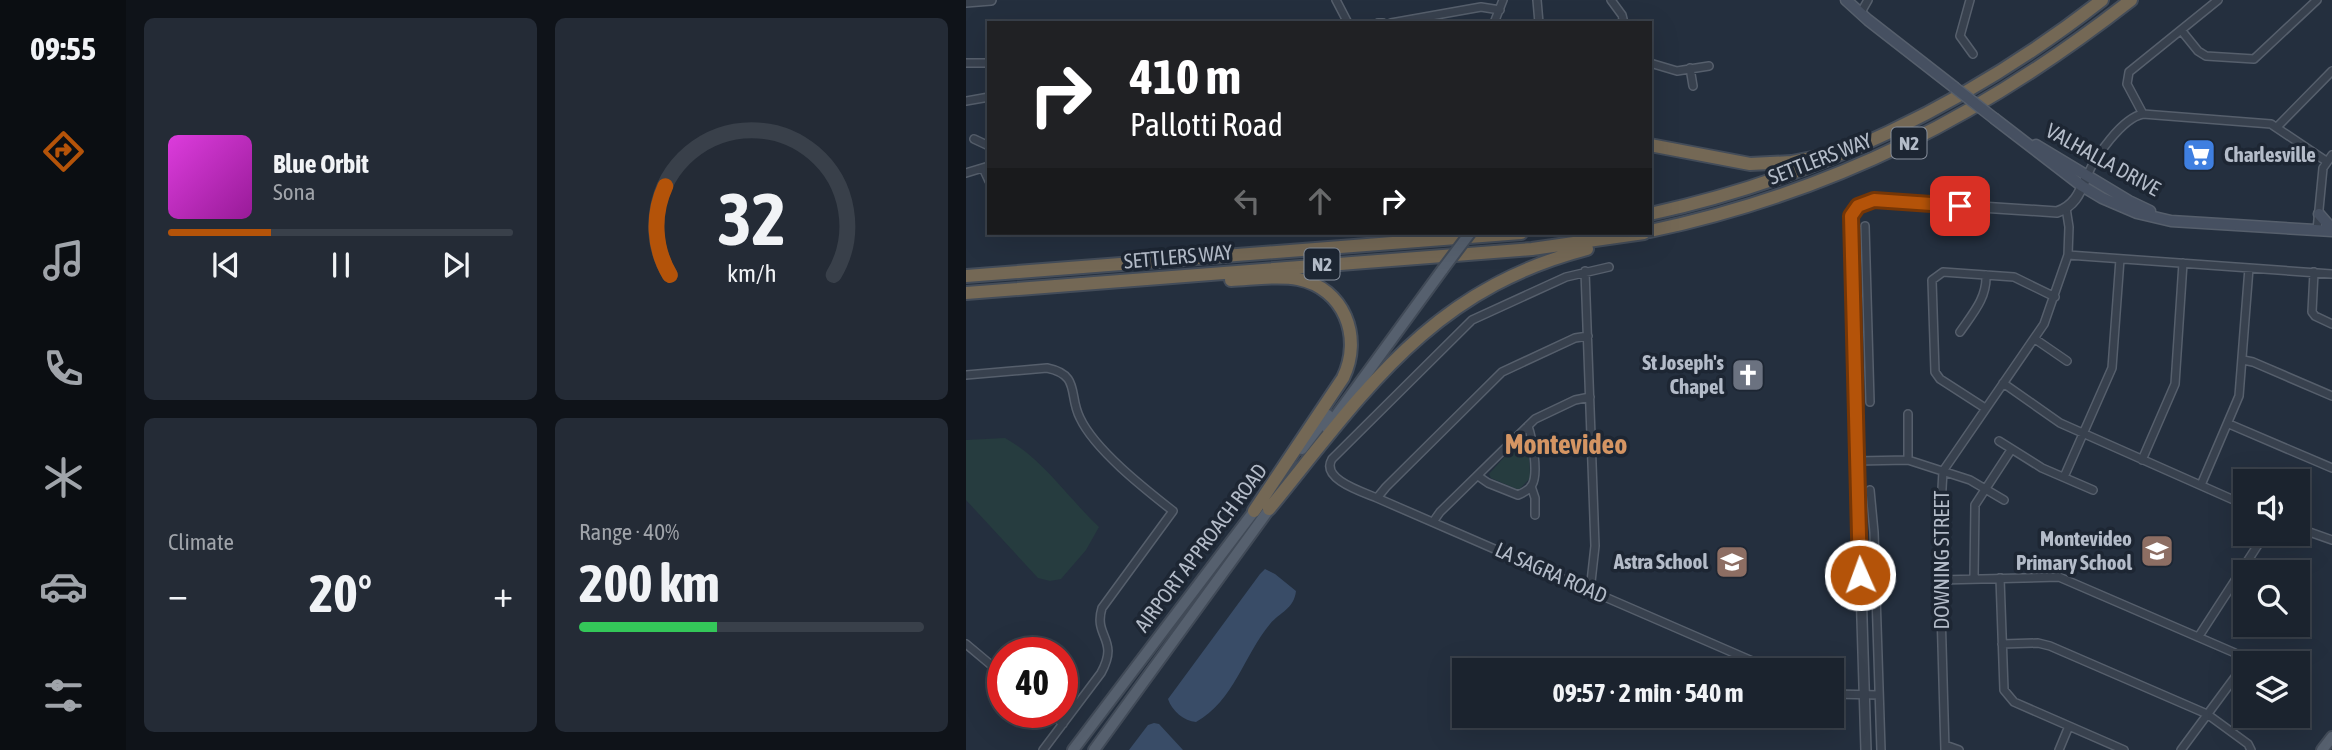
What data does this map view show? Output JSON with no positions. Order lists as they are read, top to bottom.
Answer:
{
  "streets": {
    "highway": ["N2", "SETTLERS WAY"],
    "main road": ["VALHALLA DRIVE", "AIRPORT APPROACH ROAD"],
    "street": ["DOWNING STREET", "LA SAGRA ROAD"]
  },
  "districts": ["Montevideo"],
  "places": {
    "supermarket": ["Charlesville"],
    "church": ["St Joseph's Chapel"],
    "school or university": ["Montevideo Primary School", "Astra School"]
  },
  "page": {
    "tabs": "09:55",
    "turn": ["410 m", "Pallotti Road"],
    "song": ["Blue Orbit", "Sona"],
    "tile": [
      "Climate",
      ["Range · 40%", "200 km"]
    ],
    "heat": ["−", "20°", "+"],
    "limit": "40",
    "trip": "09:57 · 2 min · 540 m",
    "gauge": ["32", "km/h"]
  }
}
